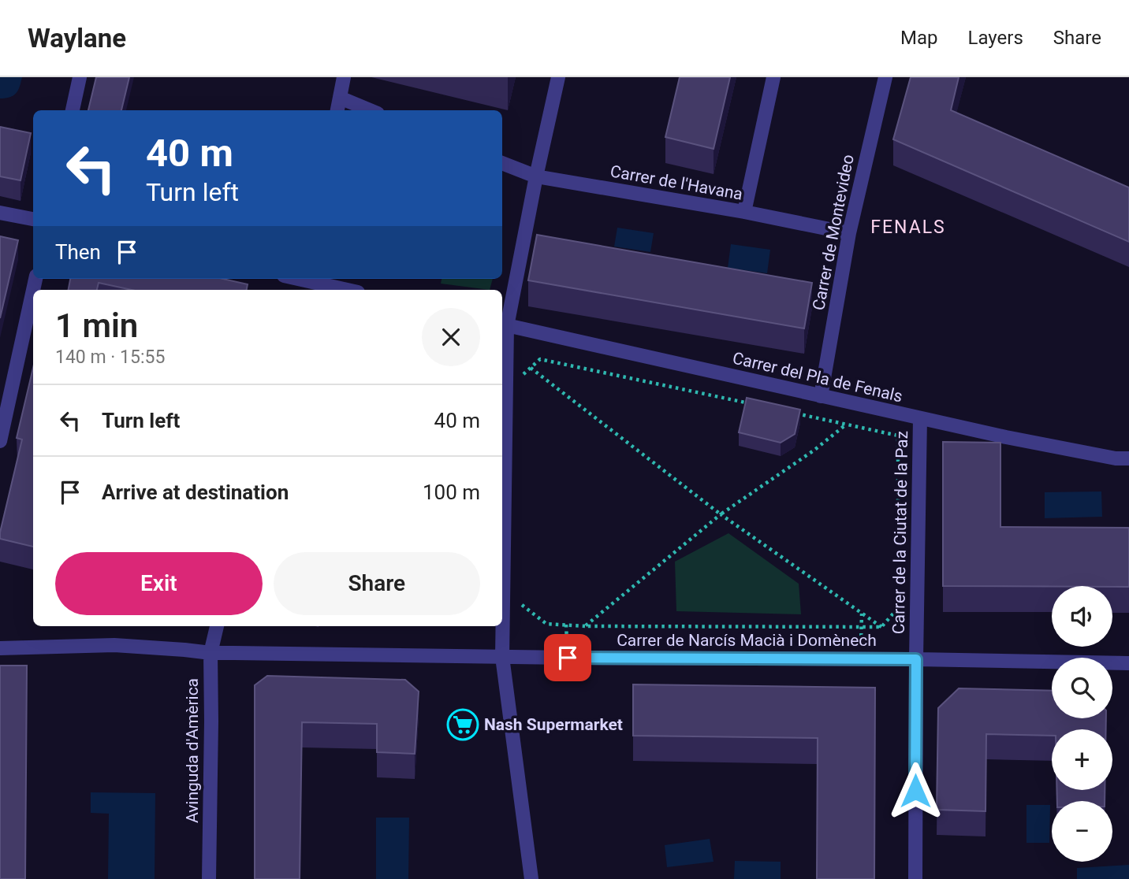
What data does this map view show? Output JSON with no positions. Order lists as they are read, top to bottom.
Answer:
{
  "streets": {
    "street": [
      "Carrer de l'Havana",
      "Carrer de Montevideo",
      "Carrer del Pla de Fenals",
      "Carrer de la Ciutat de la Paz",
      "Carrer de Narcís Macià i Domènech",
      "Avinguda d'Amèrica"
    ]
  },
  "crossings": [
    ["Carrer de l'Havana", "Carrer de Montevideo"],
    ["Carrer de Montevideo", "Carrer del Pla de Fenals"],
    ["Carrer del Pla de Fenals", "Carrer de la Ciutat de la Paz"],
    ["Carrer de la Ciutat de la Paz", "Carrer de Narcís Macià i Domènech"],
    ["Carrer de Narcís Macià i Domènech", "Avinguda d'Amèrica"]
  ],
  "districts": ["FENALS"],
  "places": {
    "supermarket": ["Nash Supermarket"]
  },
  "page": {
    "header": "Waylane",
    "nav": ["Map", "Layers", "Share"],
    "turn": ["40 m", "Turn left"],
    "then": "Then",
    "heading": ["1 min", "140 m · 15:55"],
    "list": [
      {
        "name": "Turn left",
        "value": "40 m"
      },
      {
        "name": "Arrive at destination",
        "value": "100 m"
      }
    ],
    "buttons": ["Exit", "Share"],
    "map_buttons": ["+", "−"]
  }
}
